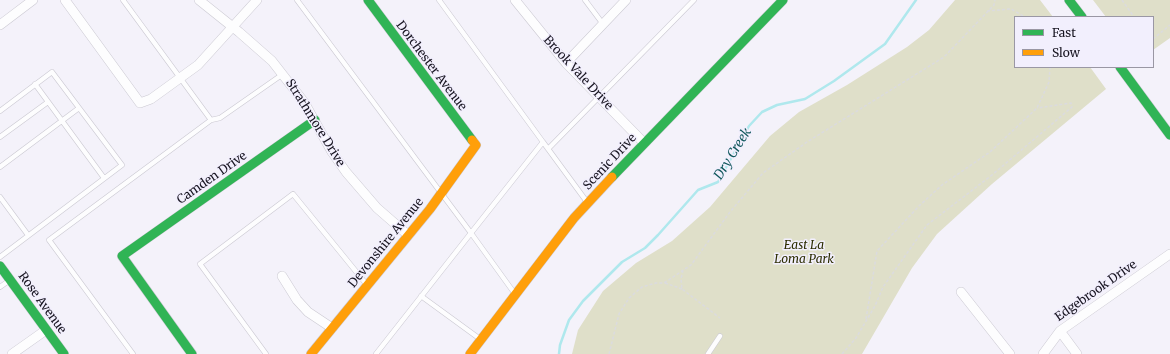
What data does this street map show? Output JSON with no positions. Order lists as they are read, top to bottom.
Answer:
{
  "streets": {
    "street": [
      "Dorchester Avenue",
      "Brook Vale Drive",
      "Strathmore Drive",
      "Scenic Drive",
      "Camden Drive",
      "Devonshire Avenue",
      "Edgebrook Drive",
      "Rose Avenue"
    ]
  },
  "crossings": [
    ["Dorchester Avenue", "Devonshire Avenue"],
    ["Brook Vale Drive", "Scenic Drive"],
    ["Strathmore Drive", "Camden Drive"],
    ["Strathmore Drive", "Devonshire Avenue"]
  ],
  "water": ["Dry Creek"],
  "parks": ["East La Loma Park"],
  "legend": ["Fast", "Slow"]
}
